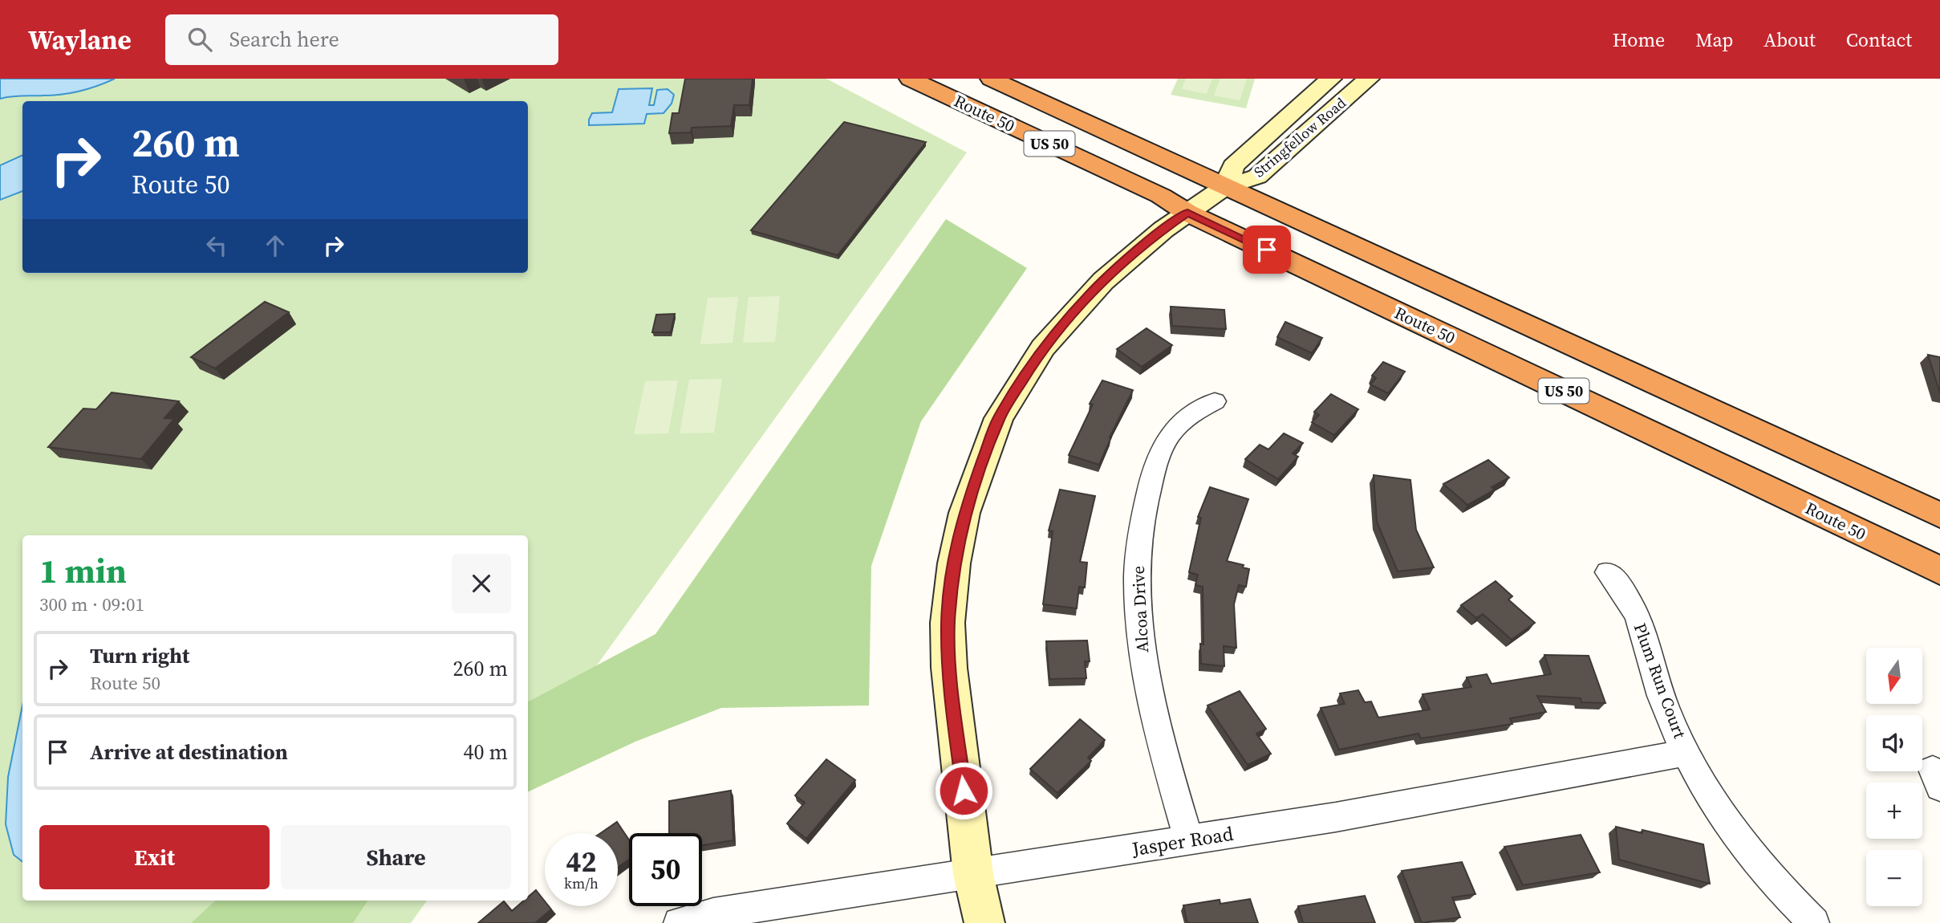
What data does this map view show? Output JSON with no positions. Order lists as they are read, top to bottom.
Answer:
{
  "streets": {
    "highway": ["Route 50", "US 50"],
    "main road": ["Stringfellow Road"],
    "street": ["Alcoa Drive", "Plum Run Court", "Jasper Road"]
  },
  "crossings": [
    ["Route 50", "Stringfellow Road"],
    ["Stringfellow Road", "Jasper Road"],
    ["Alcoa Drive", "Jasper Road"],
    ["Plum Run Court", "Jasper Road"]
  ],
  "north": "bottom",
  "page": {
    "header": "Waylane",
    "search": "Search here",
    "nav": [
      "Home",
      "Map",
      "About",
      "Contact"
    ],
    "turn": ["260 m", "Route 50"],
    "heading": ["1 min", "300 m · 09:01"],
    "list": [
      {
        "name": "Turn right",
        "note": "Route 50",
        "value": "260 m"
      },
      {
        "name": "Arrive at destination",
        "value": "40 m"
      }
    ],
    "map_buttons": ["+", "−"],
    "buttons": ["Exit", "Share"],
    "speed": "42 km/h",
    "limit": "50"
  }
}
